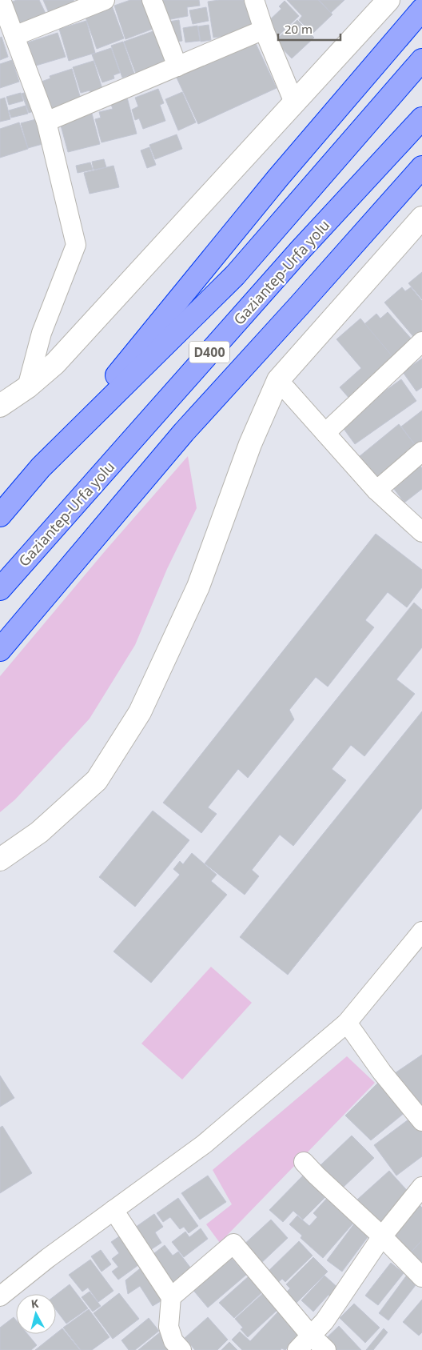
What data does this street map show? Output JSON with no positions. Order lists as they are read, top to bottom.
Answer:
{
  "streets": {
    "highway": ["Gaziantep-Urfa yolu", "D400"]
  },
  "scale_bar": "20 m",
  "north": "top"
}
